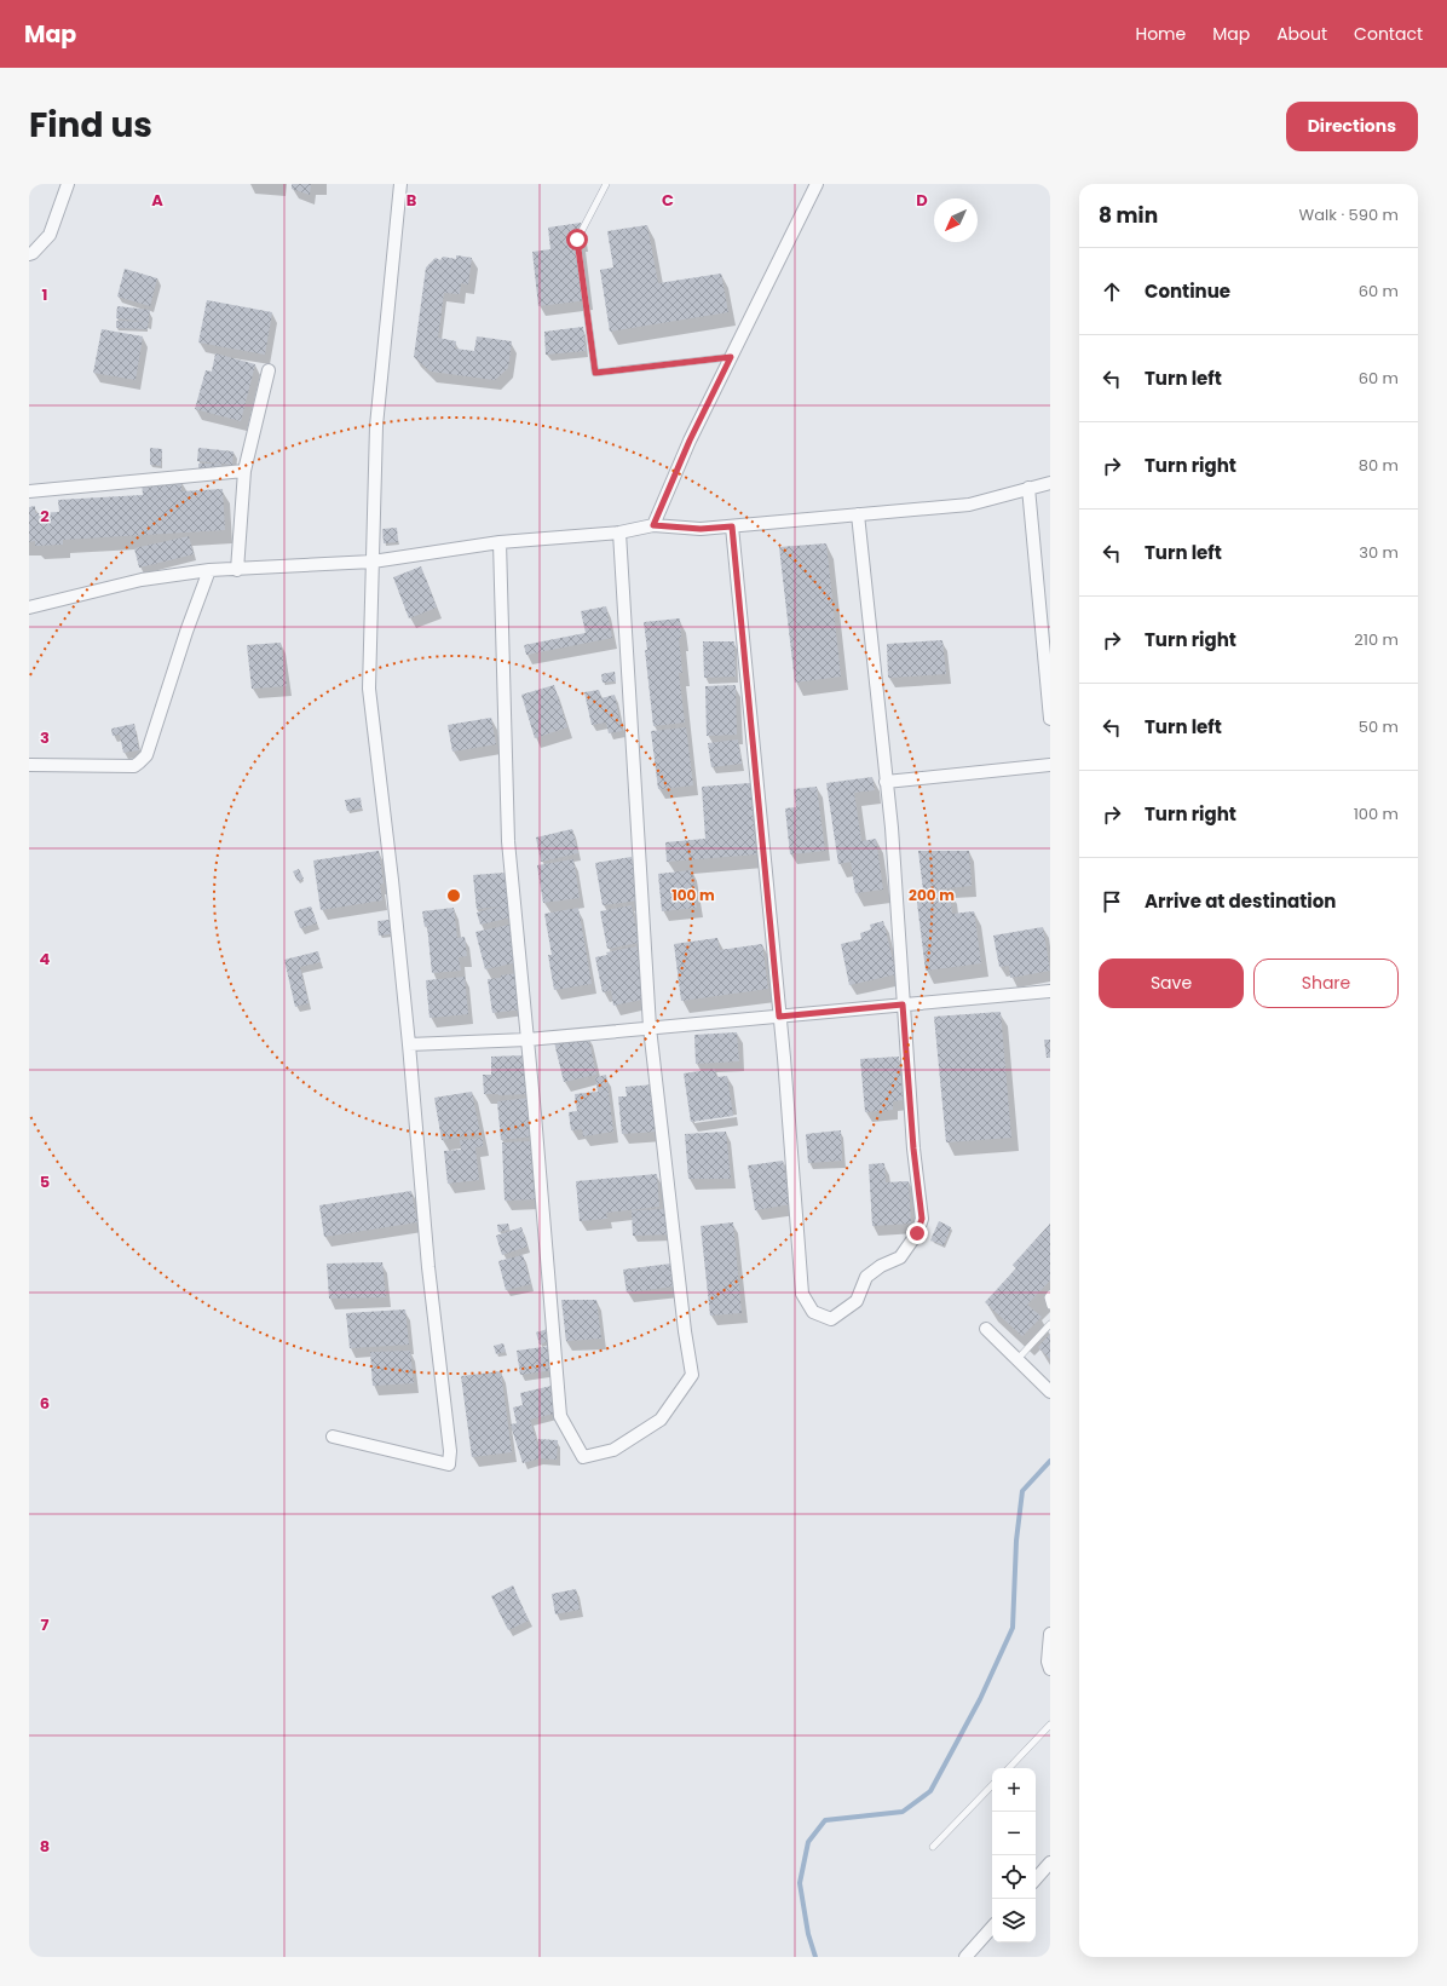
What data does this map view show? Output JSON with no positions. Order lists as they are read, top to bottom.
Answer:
{
  "north": "bottom left",
  "page": {
    "header": "Map",
    "nav": [
      "Home",
      "Map",
      "About",
      "Contact"
    ],
    "title": "Find us",
    "buttons": [
      "Directions",
      ["Save", "Share"]
    ],
    "heading": ["8 min", "Walk · 590 m"],
    "list": [
      ["Continue", "60 m"],
      ["Turn left", "60 m"],
      ["Turn right", "80 m"],
      ["Turn left", "30 m"],
      ["Turn right", "210 m"],
      ["Turn left", "50 m"],
      ["Turn right", "100 m"],
      "Arrive at destination"
    ],
    "map_buttons": ["+", "−"]
  },
  "grid": {
    "columns": [
      "A",
      "B",
      "C",
      "D"
    ],
    "rows": [
      "1",
      "2",
      "3",
      "4",
      "5",
      "6",
      "7",
      "8"
    ]
  },
  "rings": ["100 m", "200 m"]
}
